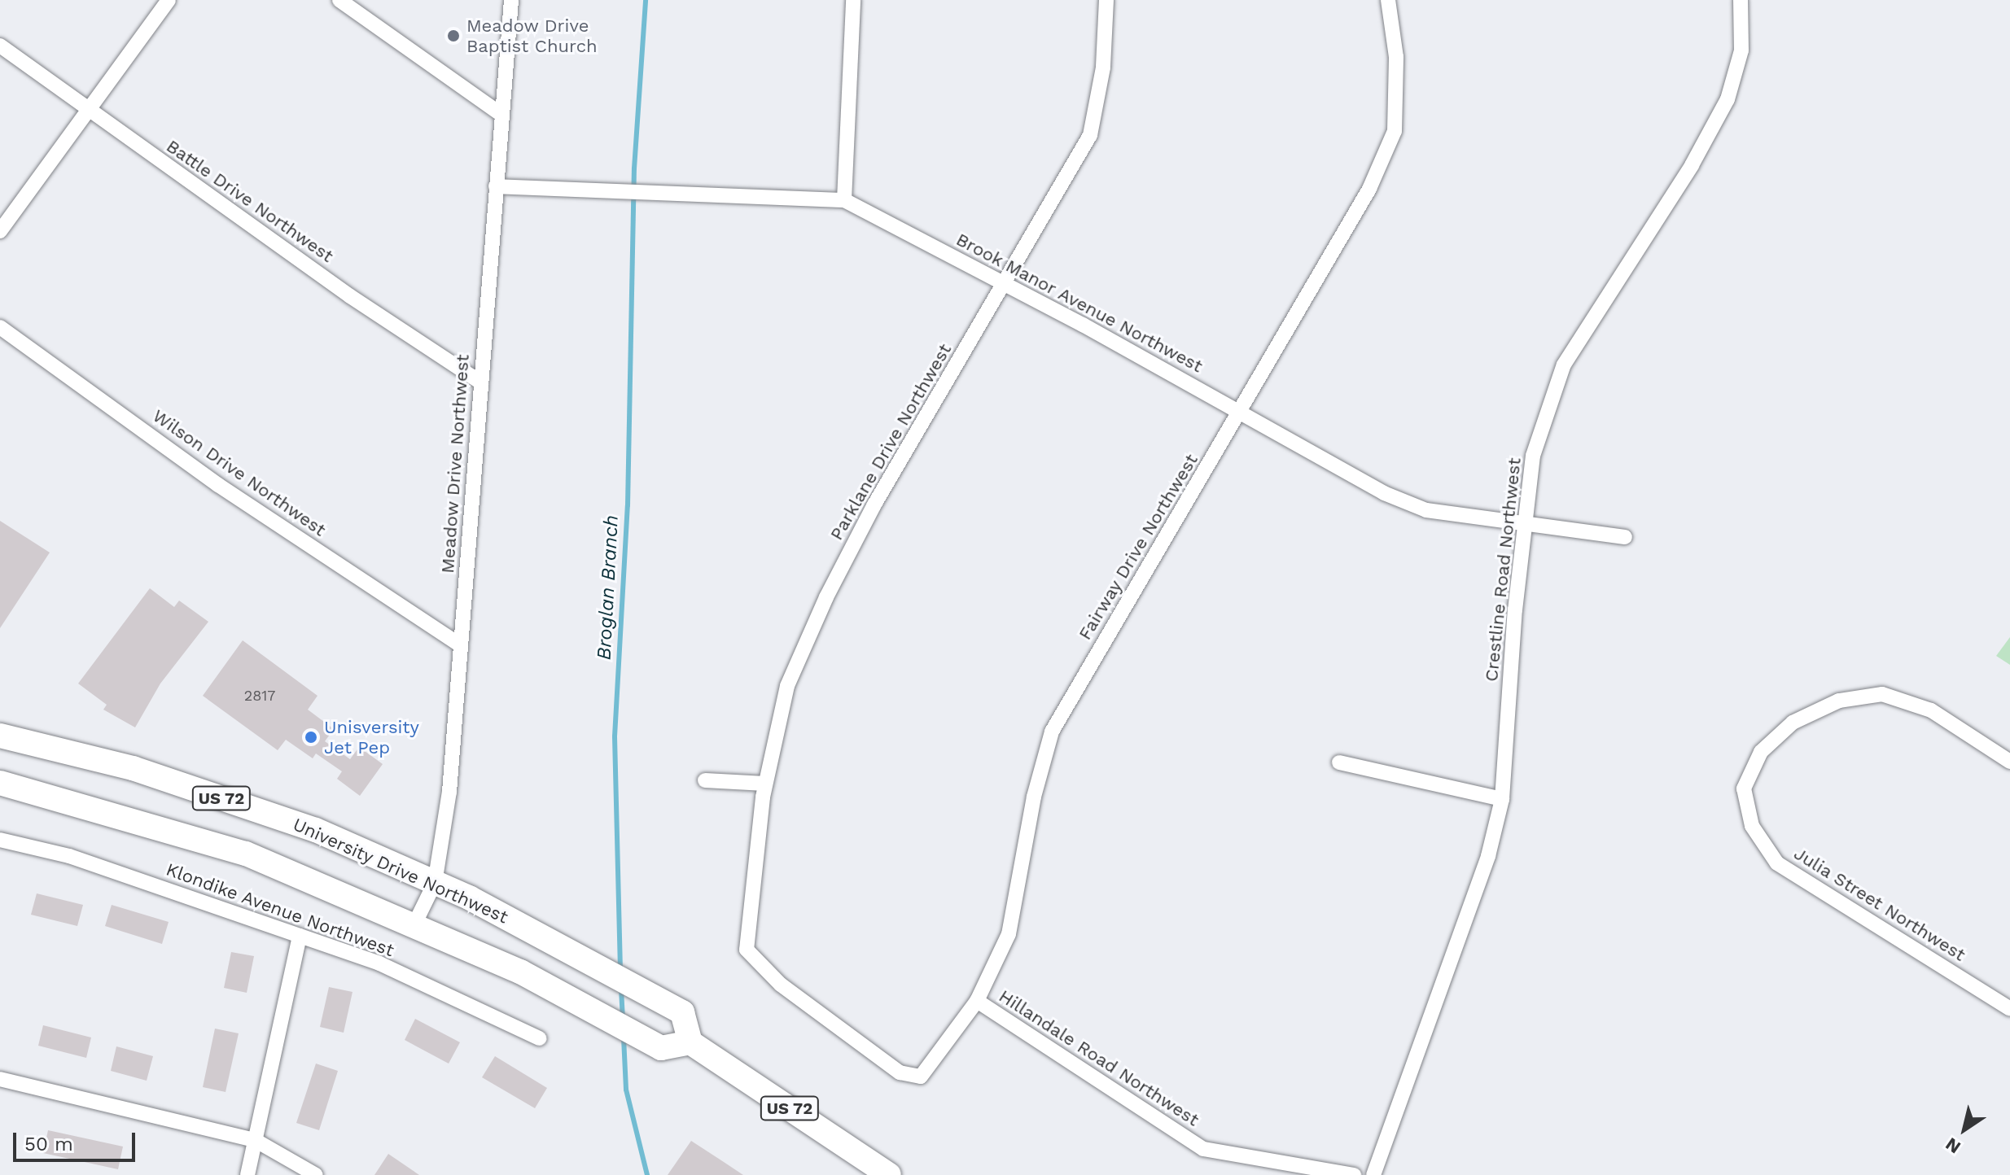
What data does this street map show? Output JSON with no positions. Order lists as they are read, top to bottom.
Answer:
{
  "streets": {
    "highway": ["US 72", "University Drive Northwest"],
    "street": [
      "Battle Drive Northwest",
      "Brook Manor Avenue Northwest",
      "Parklane Drive Northwest",
      "Meadow Drive Northwest",
      "Wilson Drive Northwest",
      "Fairway Drive Northwest",
      "Crestline Road Northwest",
      "Julia Street Northwest",
      "Klondike Avenue Northwest",
      "Hillandale Road Northwest"
    ]
  },
  "crossings": [
    ["Battle Drive Northwest", "Meadow Drive Northwest"],
    ["Brook Manor Avenue Northwest", "Parklane Drive Northwest"],
    ["Brook Manor Avenue Northwest", "Meadow Drive Northwest"],
    ["Brook Manor Avenue Northwest", "Fairway Drive Northwest"],
    ["Brook Manor Avenue Northwest", "Crestline Road Northwest"],
    ["Parklane Drive Northwest", "Fairway Drive Northwest"],
    ["Meadow Drive Northwest", "Wilson Drive Northwest"],
    ["Meadow Drive Northwest", "US 72"],
    ["Meadow Drive Northwest", "University Drive Northwest"],
    ["Fairway Drive Northwest", "Hillandale Road Northwest"],
    ["US 72", "University Drive Northwest"]
  ],
  "water": ["Broglan Branch"],
  "places": ["Meadow Drive Baptist Church", "Unisversity Jet Pep"],
  "house_numbers": ["2817"],
  "scale_bar": "50 m",
  "north": "bottom left"
}
